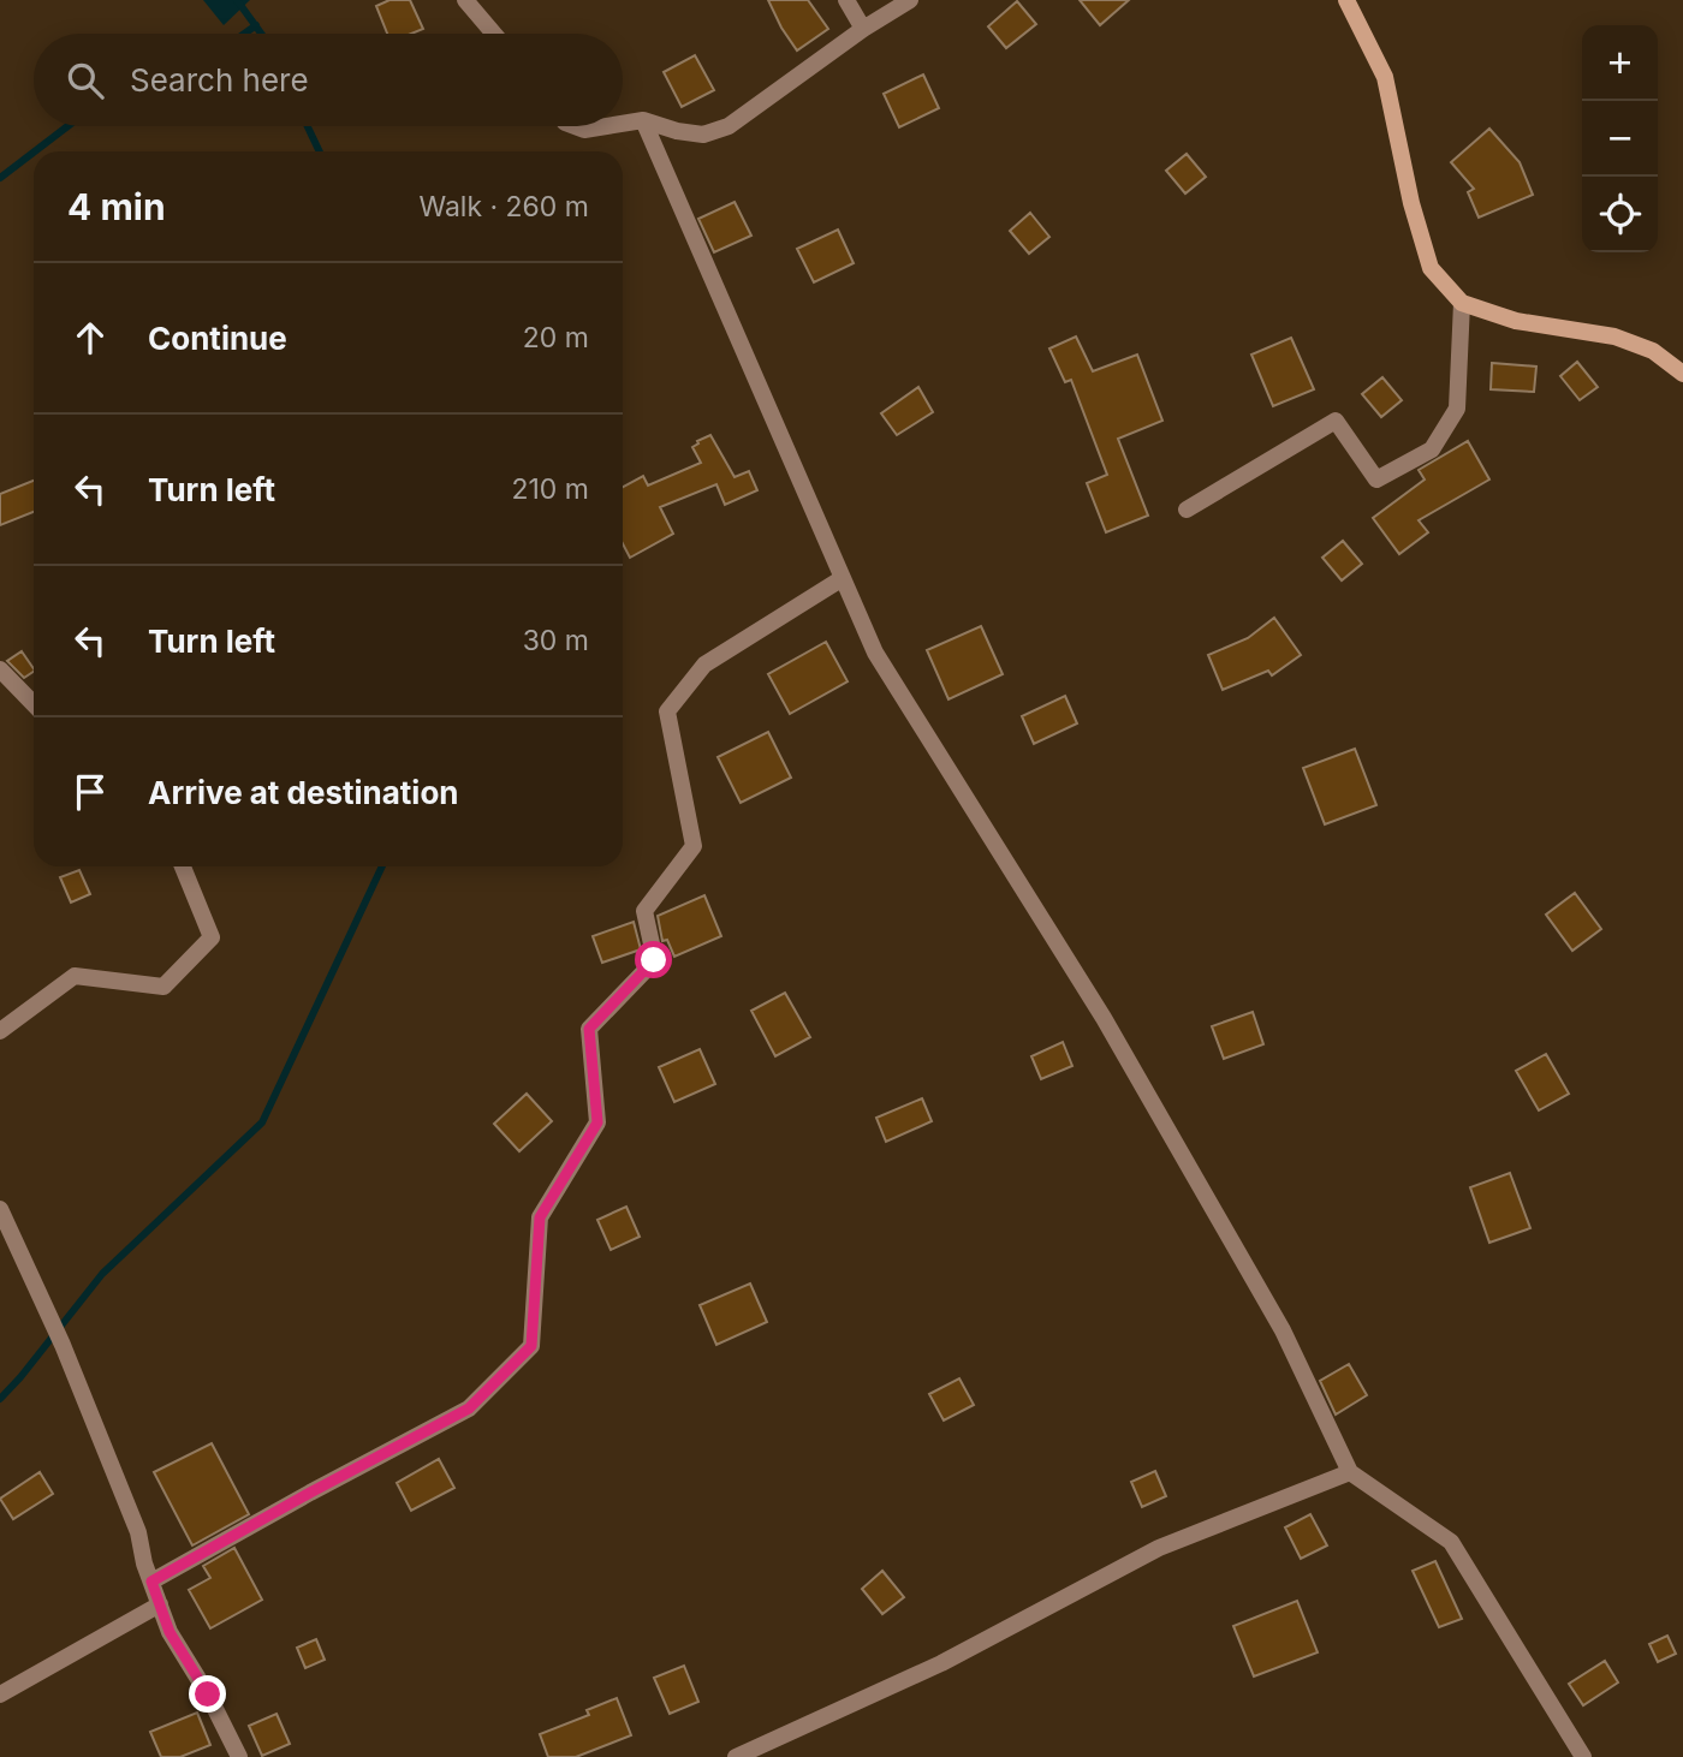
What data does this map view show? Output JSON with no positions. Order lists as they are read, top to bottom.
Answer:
{
  "page": {
    "map_buttons": ["+", "−"],
    "search": "Search here",
    "heading": ["4 min", "Walk · 260 m"],
    "list": [
      ["Continue", "20 m"],
      ["Turn left", "210 m"],
      ["Turn left", "30 m"],
      "Arrive at destination"
    ]
  }
}
